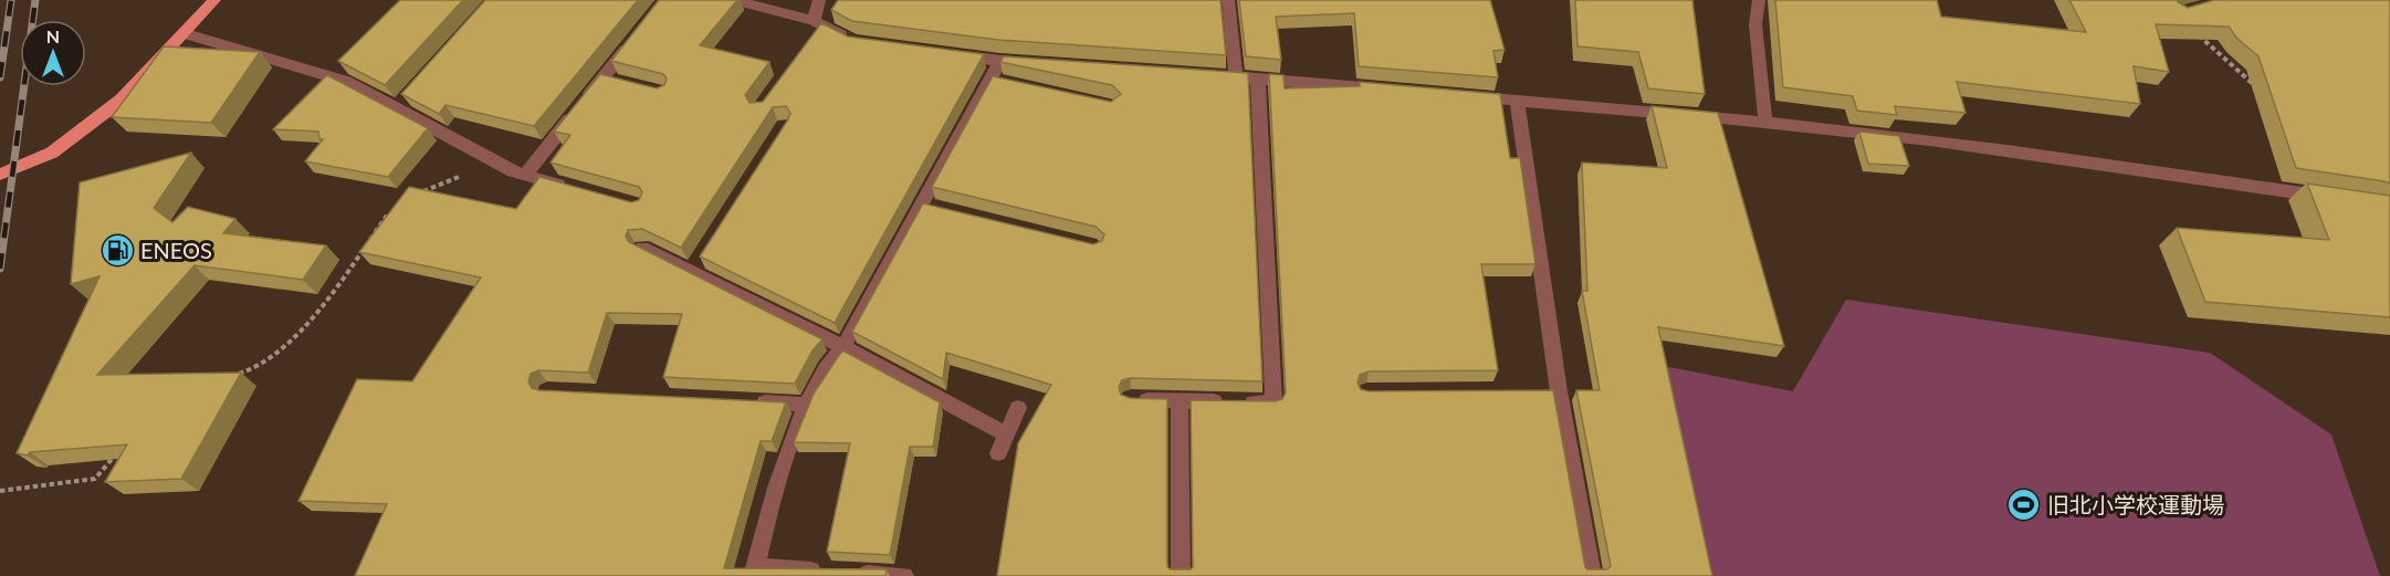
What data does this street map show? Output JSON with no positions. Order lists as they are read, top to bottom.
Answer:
{
  "places": {
    "fuel station": ["ENEOS"],
    "sports": ["旧北小学校運動場"]
  },
  "north": "top"
}
